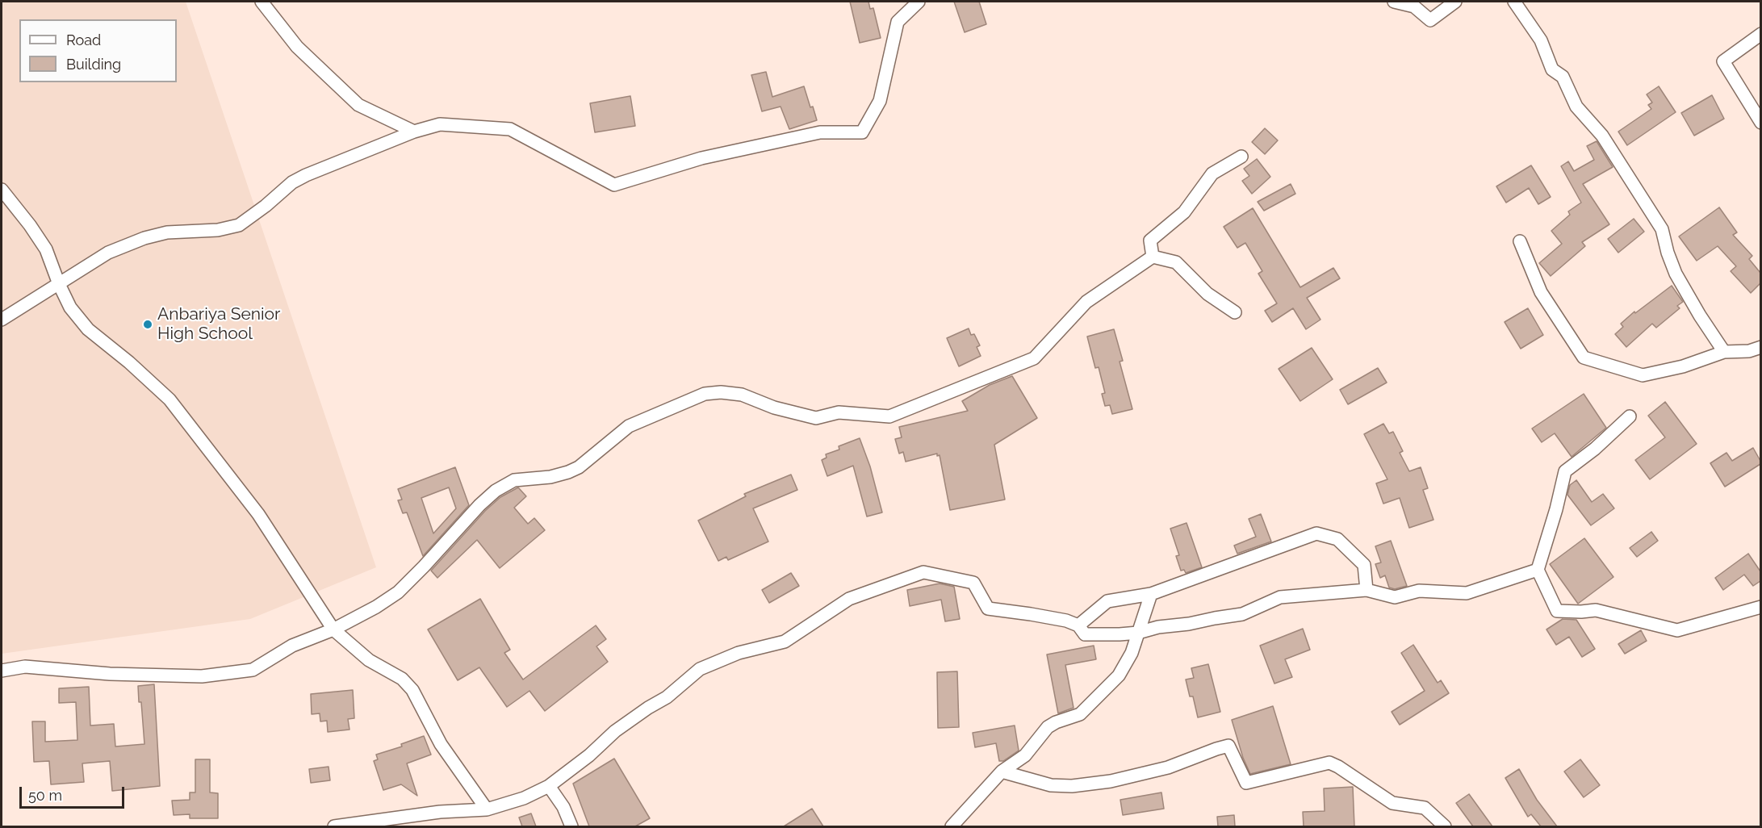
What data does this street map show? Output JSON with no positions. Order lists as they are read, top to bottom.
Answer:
{
  "places": ["Anbariya Senior High School"],
  "legend": ["Road", "Building"],
  "scale_bar": "50 m"
}
